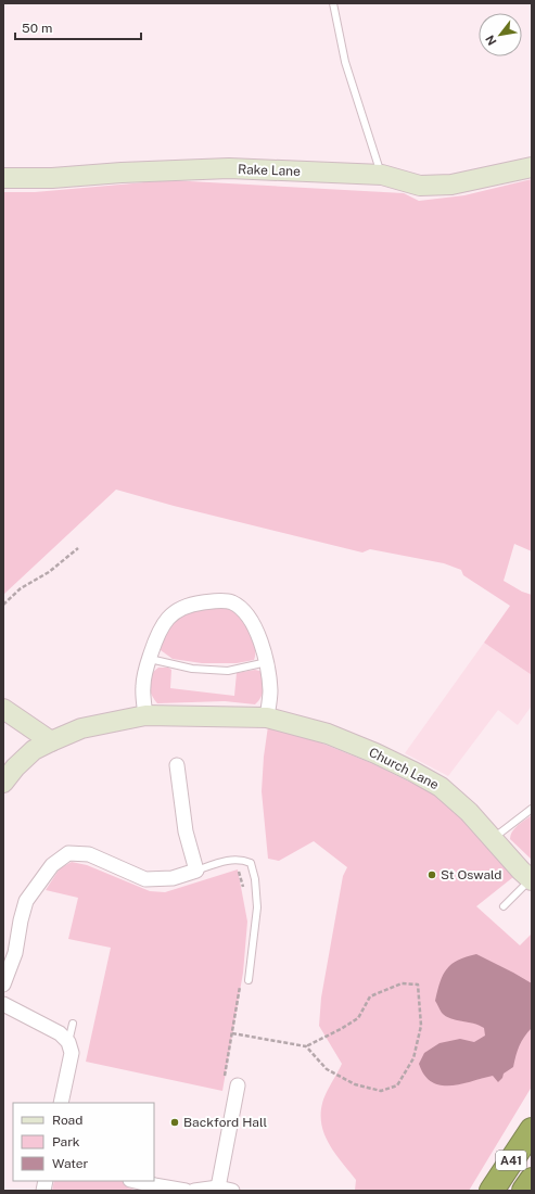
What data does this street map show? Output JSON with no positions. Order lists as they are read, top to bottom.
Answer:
{
  "streets": {
    "highway": ["A41"],
    "street": ["Rake Lane", "Church Lane"]
  },
  "places": ["St Oswald", "Backford Hall"],
  "legend": ["Road", "Park", "Water"],
  "scale_bar": "50 m",
  "north": "bottom left"
}
